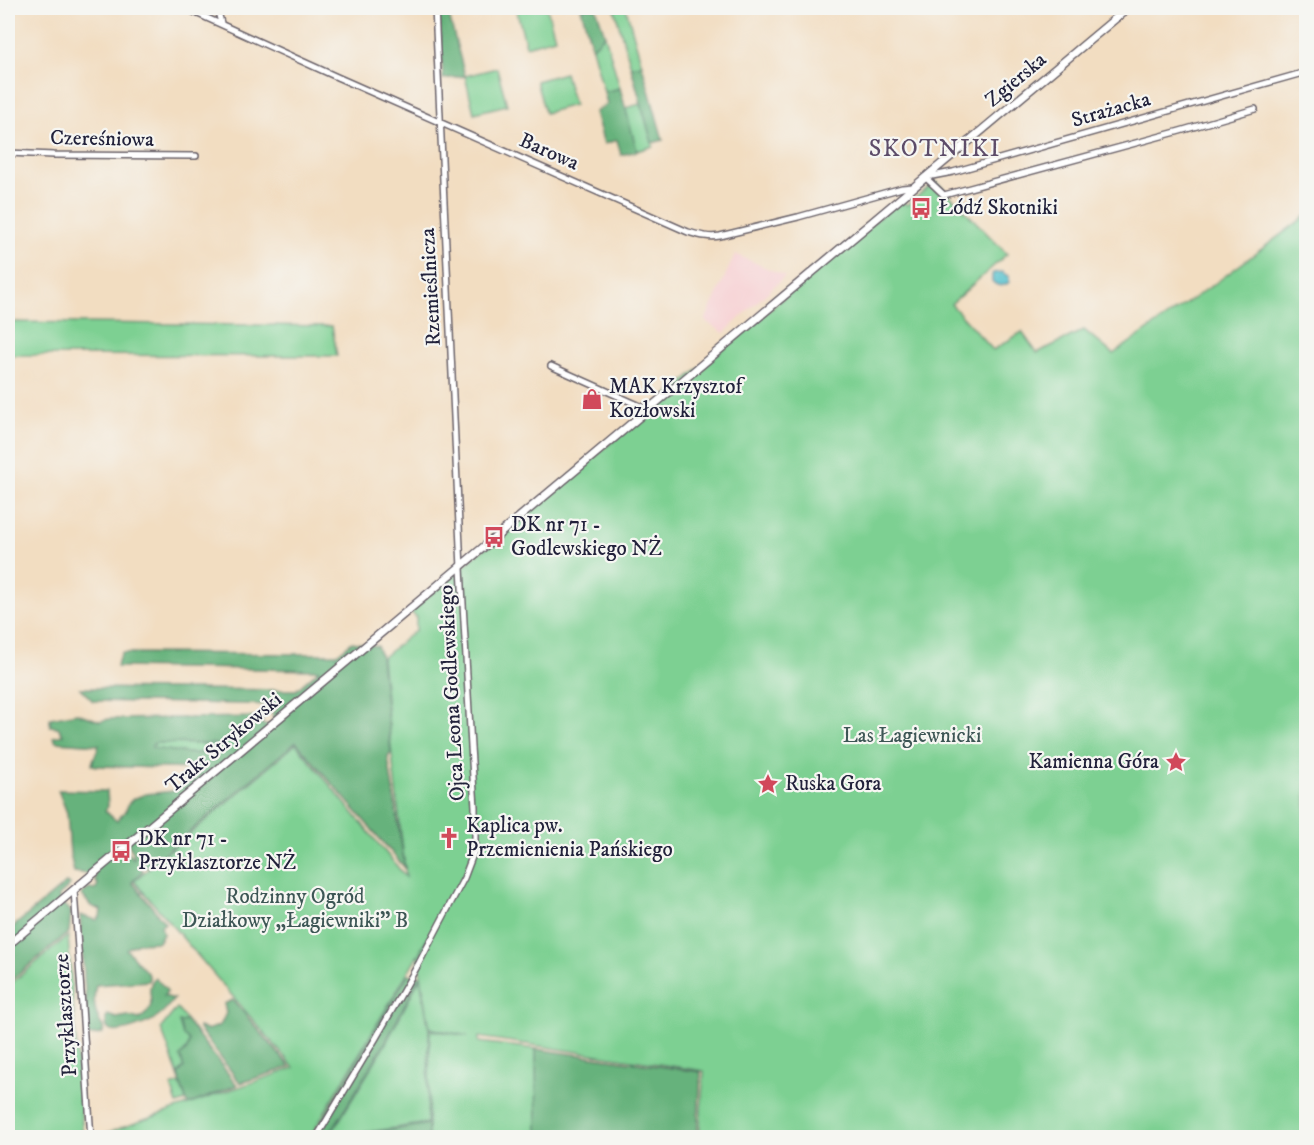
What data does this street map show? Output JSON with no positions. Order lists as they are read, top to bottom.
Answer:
{
  "streets": {
    "main road": ["Zgierska", "Trakt Strykowski"],
    "street": [
      "Strażacka",
      "Czereśniowa",
      "Barowa",
      "Rzemieślnicza",
      "Ojca Leona Godlewskiego",
      "Przyklasztorze"
    ]
  },
  "crossings": [
    ["Zgierska", "Strażacka"],
    ["Zgierska", "Barowa"],
    ["Zgierska", "Trakt Strykowski"],
    ["Barowa", "Rzemieślnicza"],
    ["Rzemieślnicza", "Ojca Leona Godlewskiego"],
    ["Rzemieślnicza", "Trakt Strykowski"],
    ["Ojca Leona Godlewskiego", "Trakt Strykowski"],
    ["Trakt Strykowski", "Przyklasztorze"]
  ],
  "districts": ["SKOTNIKI"],
  "parks": ["Las Łagiewnicki", "Rodzinny Ogród Działkowy „Łagiewniki” B"],
  "places": {
    "bus stop": ["Łódź Skotniki", "DK nr 71 - Godlewskiego NŻ", "DK nr 71 - Przyklasztorze NŻ"],
    "shop": ["MAK Krzysztof Kozłowski"],
    "place": ["Kamienna Góra", "Ruska Gora"],
    "church": ["Kaplica pw. Przemienienia Pańskiego"]
  }
}
